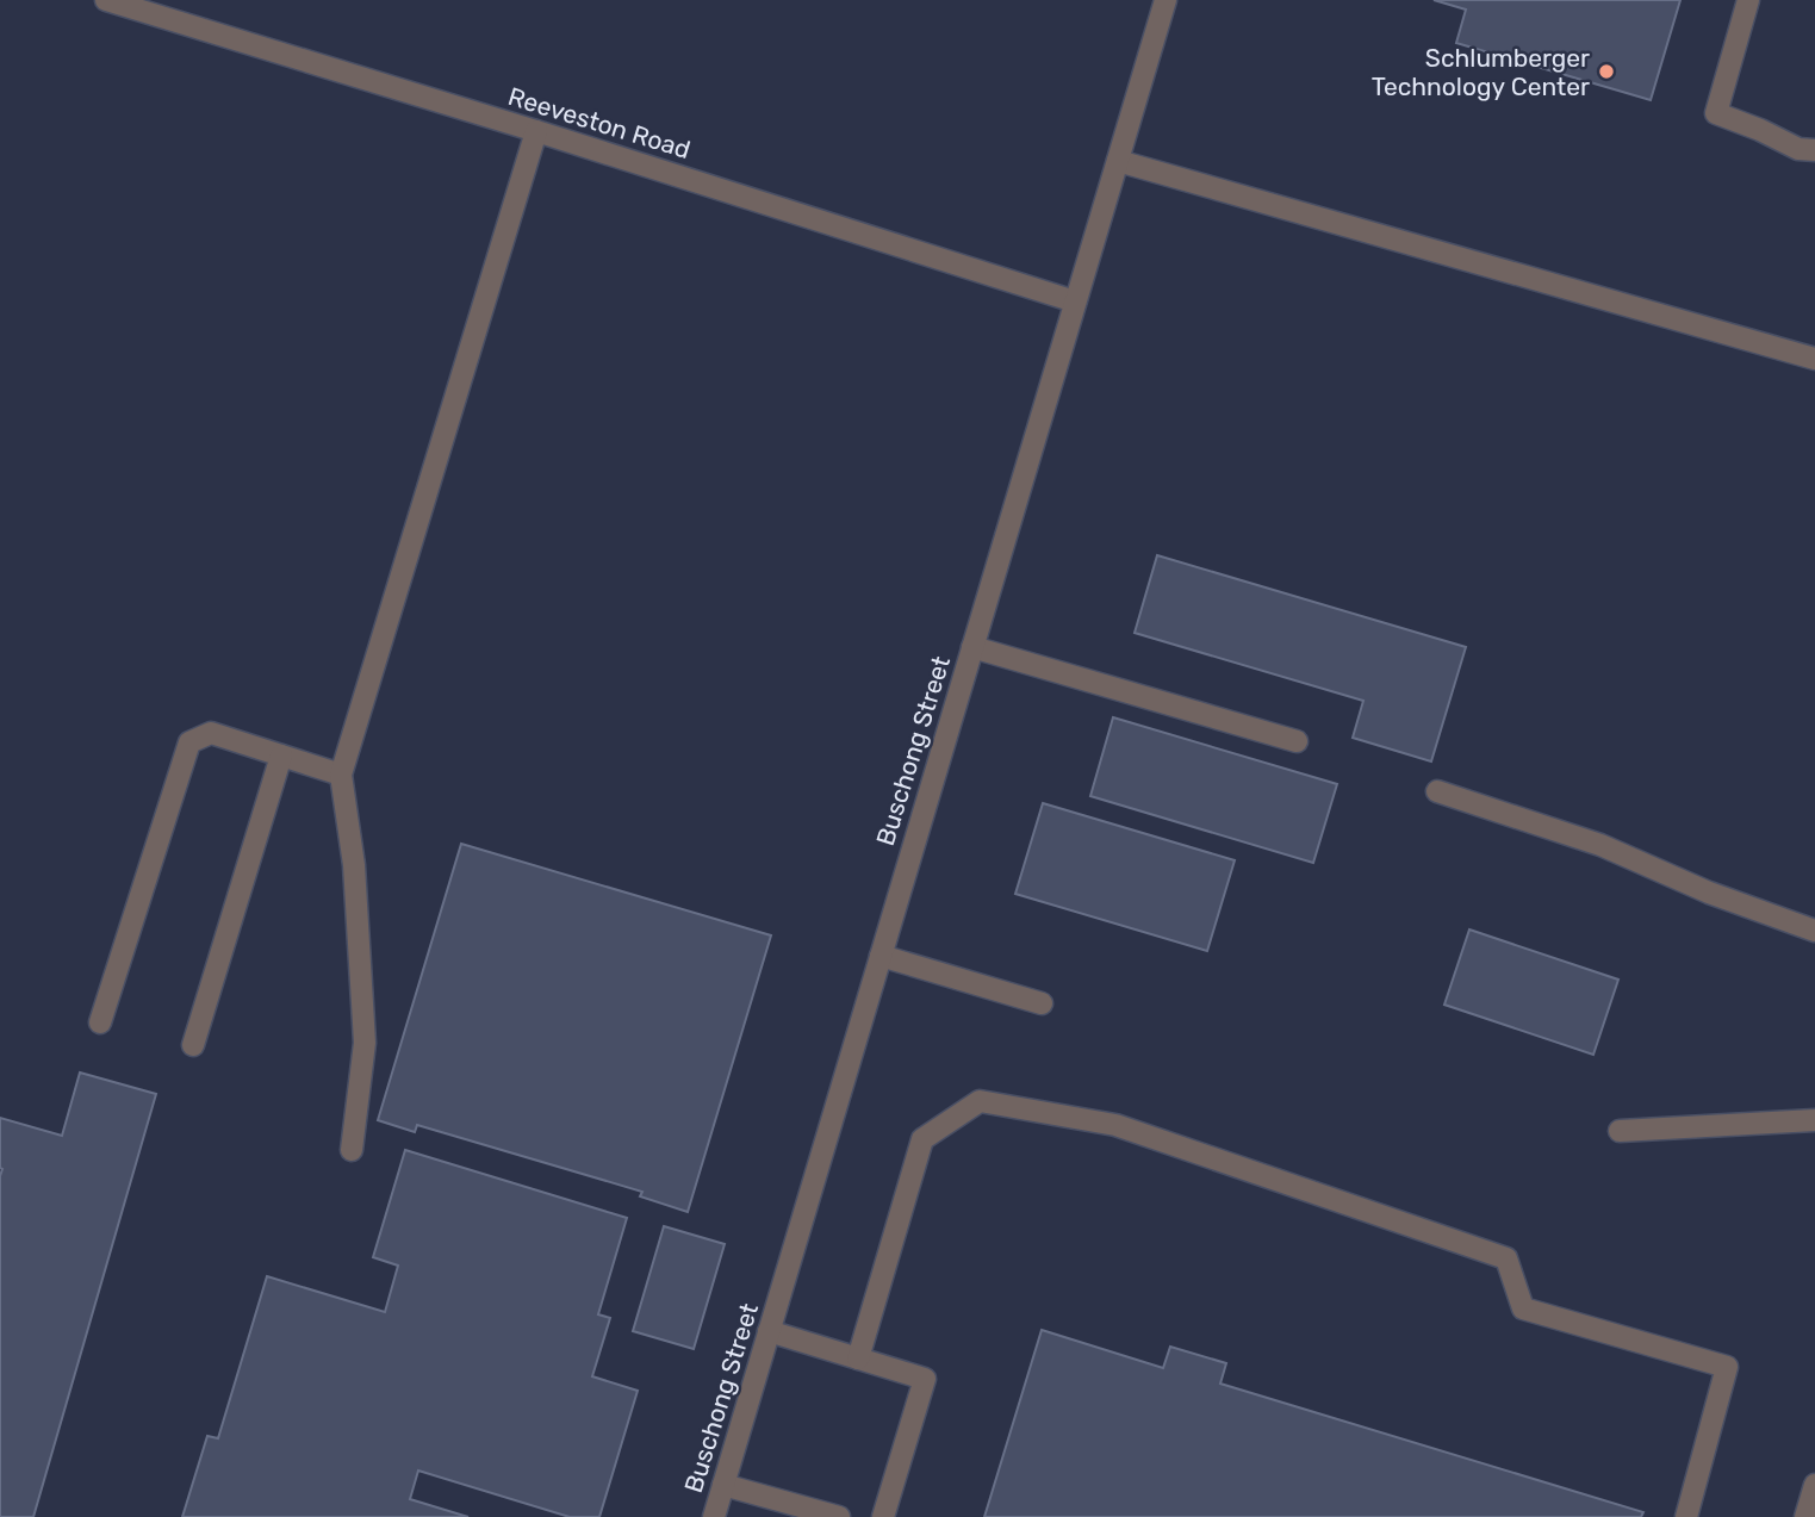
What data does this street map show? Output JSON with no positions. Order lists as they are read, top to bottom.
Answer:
{
  "streets": {
    "street": ["Reeveston Road", "Buschong Street"]
  },
  "crossings": [
    ["Reeveston Road", "Buschong Street"]
  ],
  "places": ["Schlumberger Technology Center"]
}
